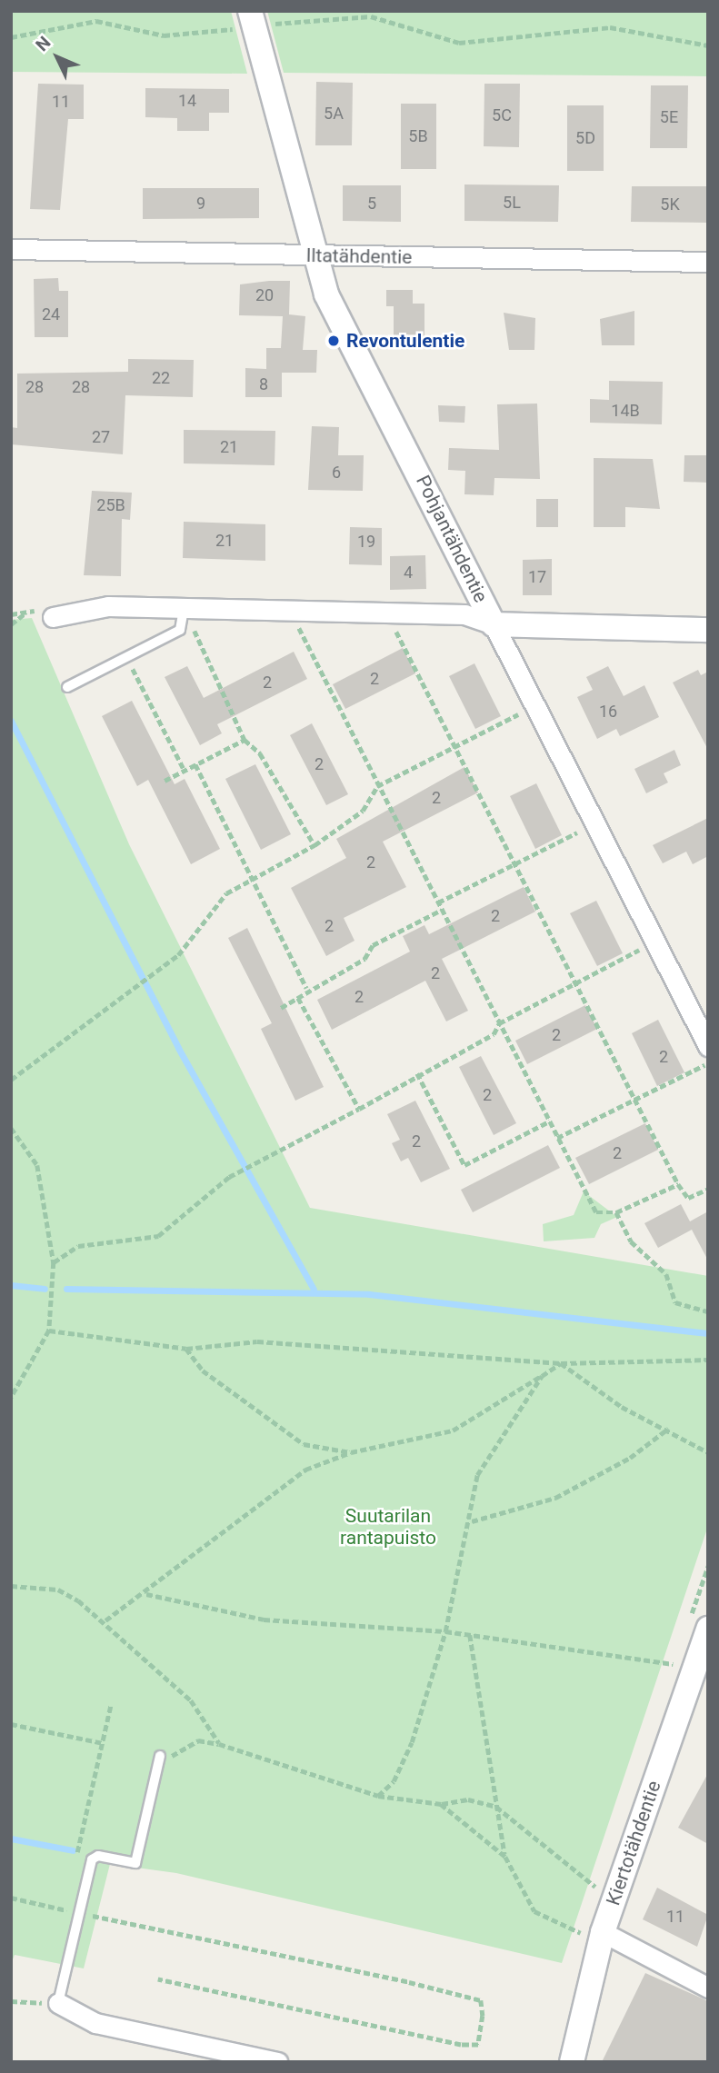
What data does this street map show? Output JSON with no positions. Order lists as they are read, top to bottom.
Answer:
{
  "streets": {
    "street": ["Iltatähdentie", "Pohjantähdentie", "Kiertotähdentie"]
  },
  "crossings": [
    ["Iltatähdentie", "Pohjantähdentie"]
  ],
  "parks": ["Suutarilan rantapuisto"],
  "places": ["Revontulentie"],
  "house_numbers": [
    "14",
    "11",
    "5A",
    "5C",
    "5E",
    "5B",
    "5D",
    "5L",
    "9",
    "5",
    "5K",
    "20",
    "24",
    "22",
    "8",
    "28",
    "28",
    "14B",
    "27",
    "21",
    "6",
    "25B",
    "21",
    "19",
    "4",
    "17",
    "2",
    "2",
    "16",
    "2",
    "2",
    "2",
    "2",
    "2",
    "2",
    "2",
    "2",
    "2",
    "2",
    "2",
    "2",
    "11"
  ],
  "north": "top left"
}
